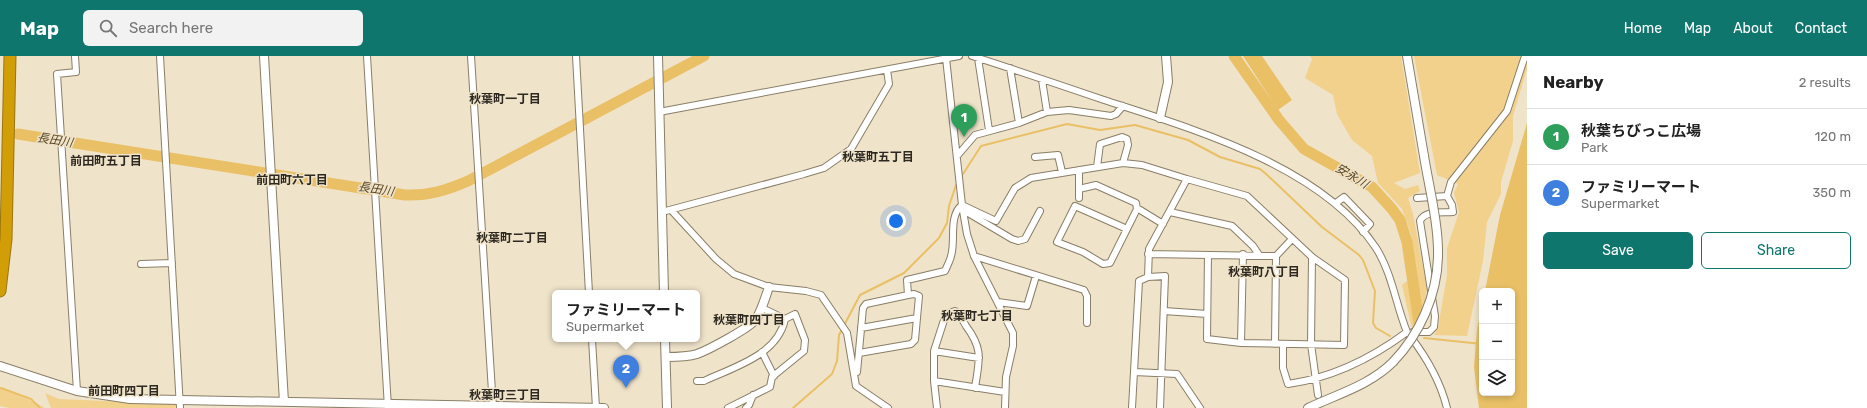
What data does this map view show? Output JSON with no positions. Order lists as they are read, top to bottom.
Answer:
{
  "districts": [
    "秋葉町一丁目",
    "秋葉町五丁目",
    "前田町五丁目",
    "前田町六丁目",
    "秋葉町二丁目",
    "秋葉町八丁目",
    "秋葉町七丁目",
    "秋葉町四丁目",
    "前田町四丁目",
    "秋葉町三丁目"
  ],
  "water": ["長田川", "安永川"],
  "page": {
    "header": "Map",
    "search": "Search here",
    "nav": [
      "Home",
      "Map",
      "About",
      "Contact"
    ],
    "heading": ["Nearby", "2 results"],
    "pins": ["1", "2"],
    "list": [
      {
        "mark": "1",
        "name": "秋葉ちびっこ広場",
        "note": "Park",
        "value": "120 m"
      },
      {
        "mark": "2",
        "name": "ファミリーマート",
        "note": "Supermarket",
        "value": "350 m"
      }
    ],
    "buttons": ["Save", "Share"],
    "map_buttons": ["+", "−"],
    "popup": ["ファミリーマート", "Supermarket"]
  }
}
